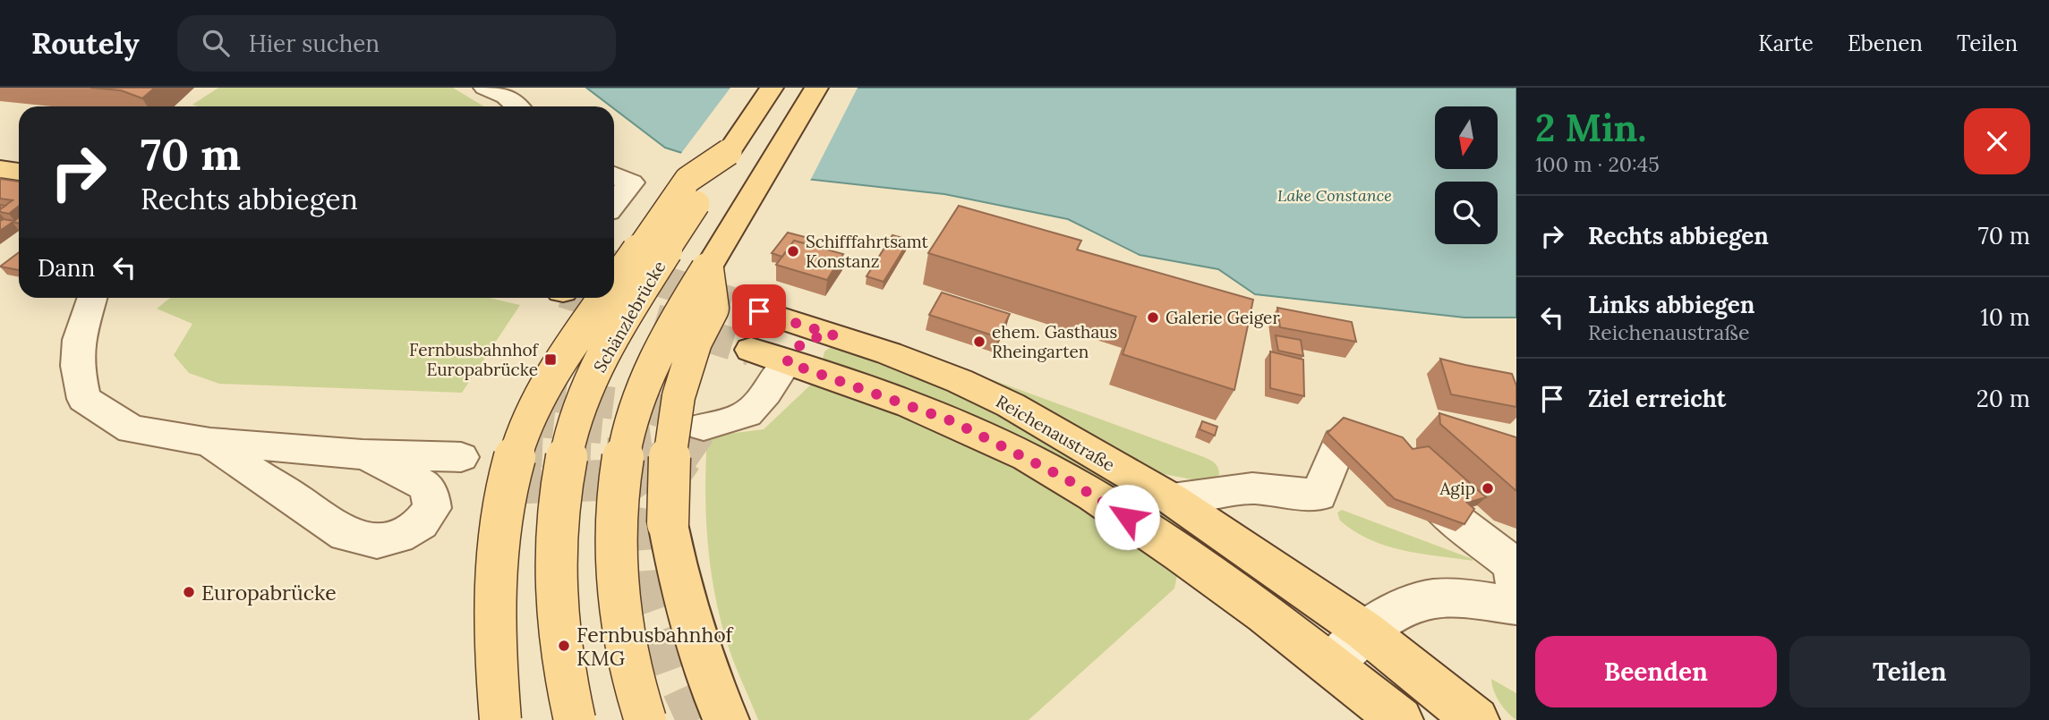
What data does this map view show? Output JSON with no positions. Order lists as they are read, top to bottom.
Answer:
{
  "streets": {
    "main road": ["Schänzlebrücke", "Reichenaustraße"]
  },
  "water": ["Lake Constance"],
  "places": {
    "other": [
      "Schifffahrtsamt Konstanz",
      "Galerie Geiger",
      "ehem. Gasthaus Rheingarten",
      "Agip",
      "Europabrücke",
      "Fernbusbahnhof KMG"
    ],
    "transit": ["Fernbusbahnhof Europabrücke"]
  },
  "north": "bottom",
  "page": {
    "header": "Routely",
    "search": "Hier suchen",
    "nav": ["Karte", "Ebenen", "Teilen"],
    "heading": ["2 Min.", "100 m · 20:45"],
    "turn": ["70 m", "Rechts abbiegen"],
    "list": [
      {
        "name": "Rechts abbiegen",
        "value": "70 m"
      },
      {
        "name": "Links abbiegen",
        "note": "Reichenaustraße",
        "value": "10 m"
      },
      {
        "name": "Ziel erreicht",
        "value": "20 m"
      }
    ],
    "then": "Dann",
    "buttons": ["Beenden", "Teilen"]
  }
}
